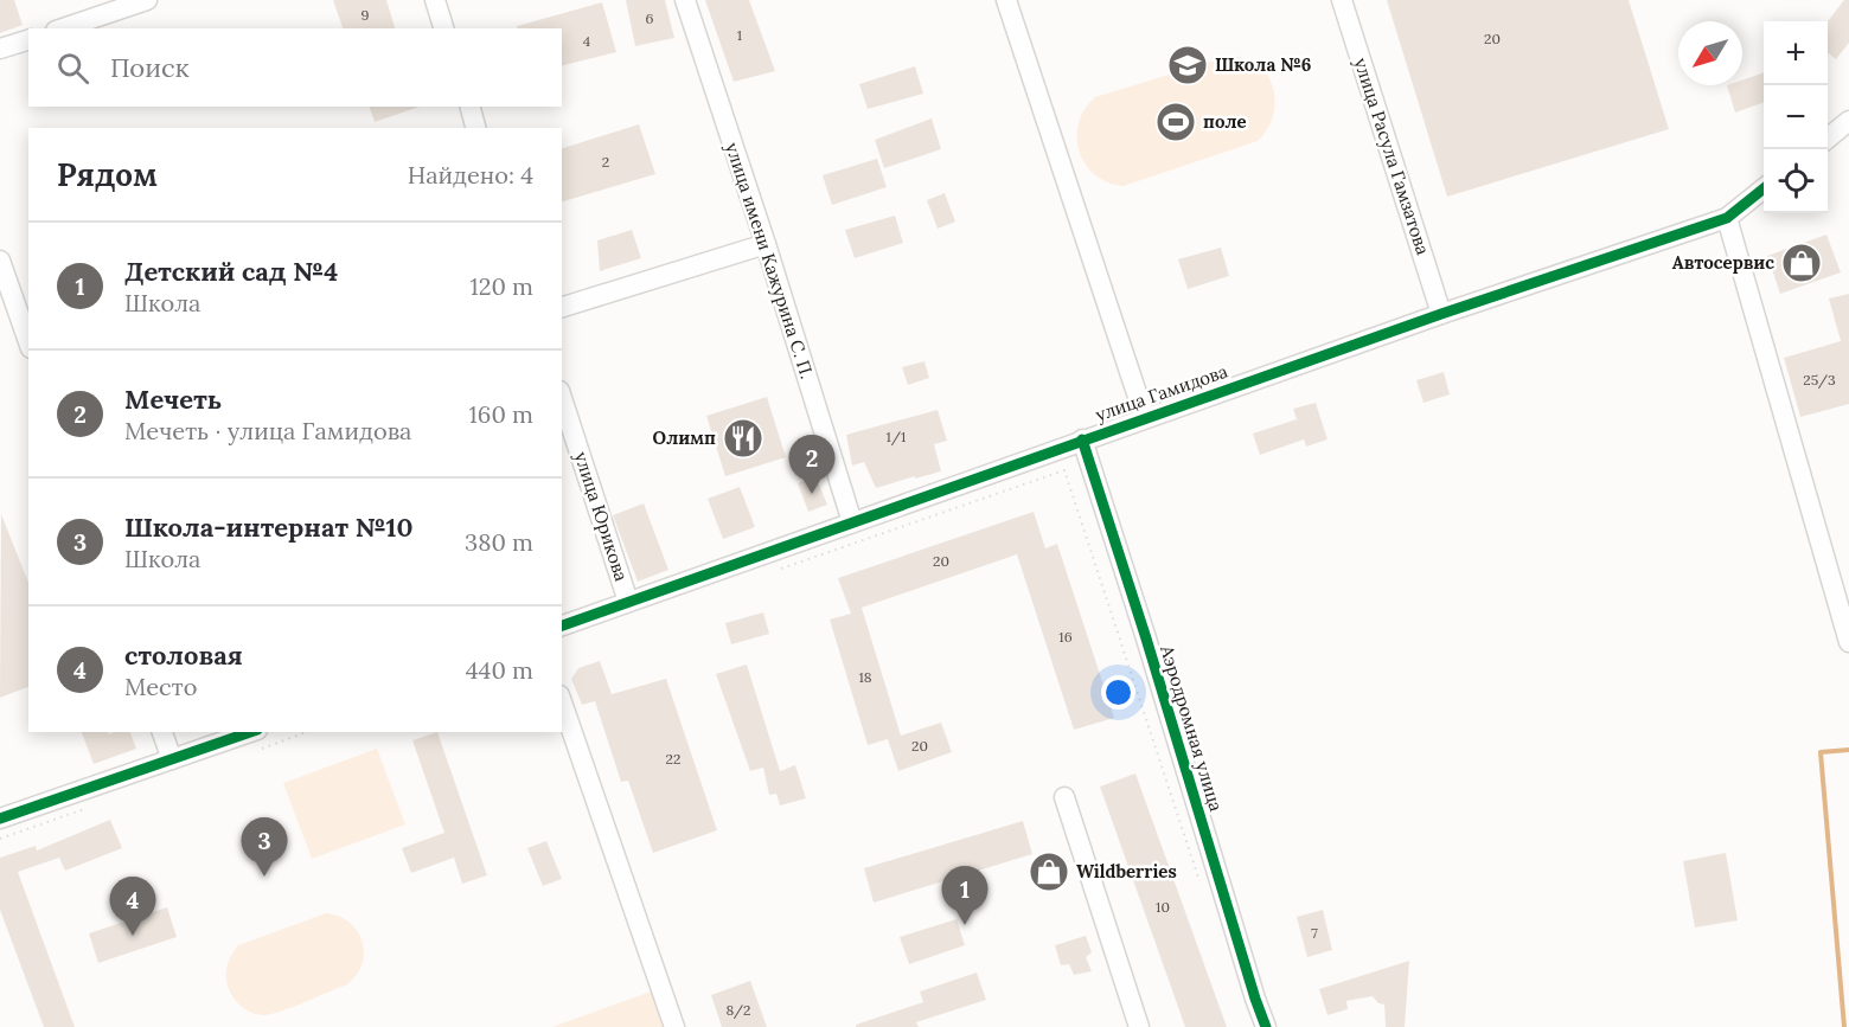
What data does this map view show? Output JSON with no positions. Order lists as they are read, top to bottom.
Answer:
{
  "streets": {
    "street": [
      "улица Расула Гамзатова",
      "улица имени Кажурина С. П.",
      "улица Гамидова",
      "улица Юрикова",
      "Аэродромная улица"
    ]
  },
  "crossings": [
    ["улица Расула Гамзатова", "улица Гамидова"],
    ["улица имени Кажурина С. П.", "улица Гамидова"],
    ["улица Гамидова", "улица Юрикова"],
    ["улица Гамидова", "Аэродромная улица"]
  ],
  "places": {
    "school or university": ["Школа №6"],
    "sports": ["поле"],
    "shop": ["Автосервис", "Wildberries"],
    "restaurant": ["Олимп"]
  },
  "house_numbers": [
    "9",
    "6",
    "1",
    "20",
    "4",
    "2",
    "25/3",
    "1/1",
    "20",
    "16",
    "18",
    "20",
    "22",
    "10",
    "7",
    "8/2"
  ],
  "north": "bottom left",
  "page": {
    "map_buttons": ["+", "−"],
    "search": "Поиск",
    "heading": ["Рядом", "Найдено: 4"],
    "list": [
      {
        "mark": "1",
        "name": "Детский сад №4",
        "note": "Школа",
        "value": "120 m"
      },
      {
        "mark": "2",
        "name": "Мечеть",
        "note": "Мечеть · улица Гамидова",
        "value": "160 m"
      },
      {
        "mark": "3",
        "name": "Школа-интернат №10",
        "note": "Школа",
        "value": "380 m"
      },
      {
        "mark": "4",
        "name": "столовая",
        "note": "Место",
        "value": "440 m"
      }
    ],
    "pins": [
      "2",
      "3",
      "1",
      "4"
    ]
  }
}
